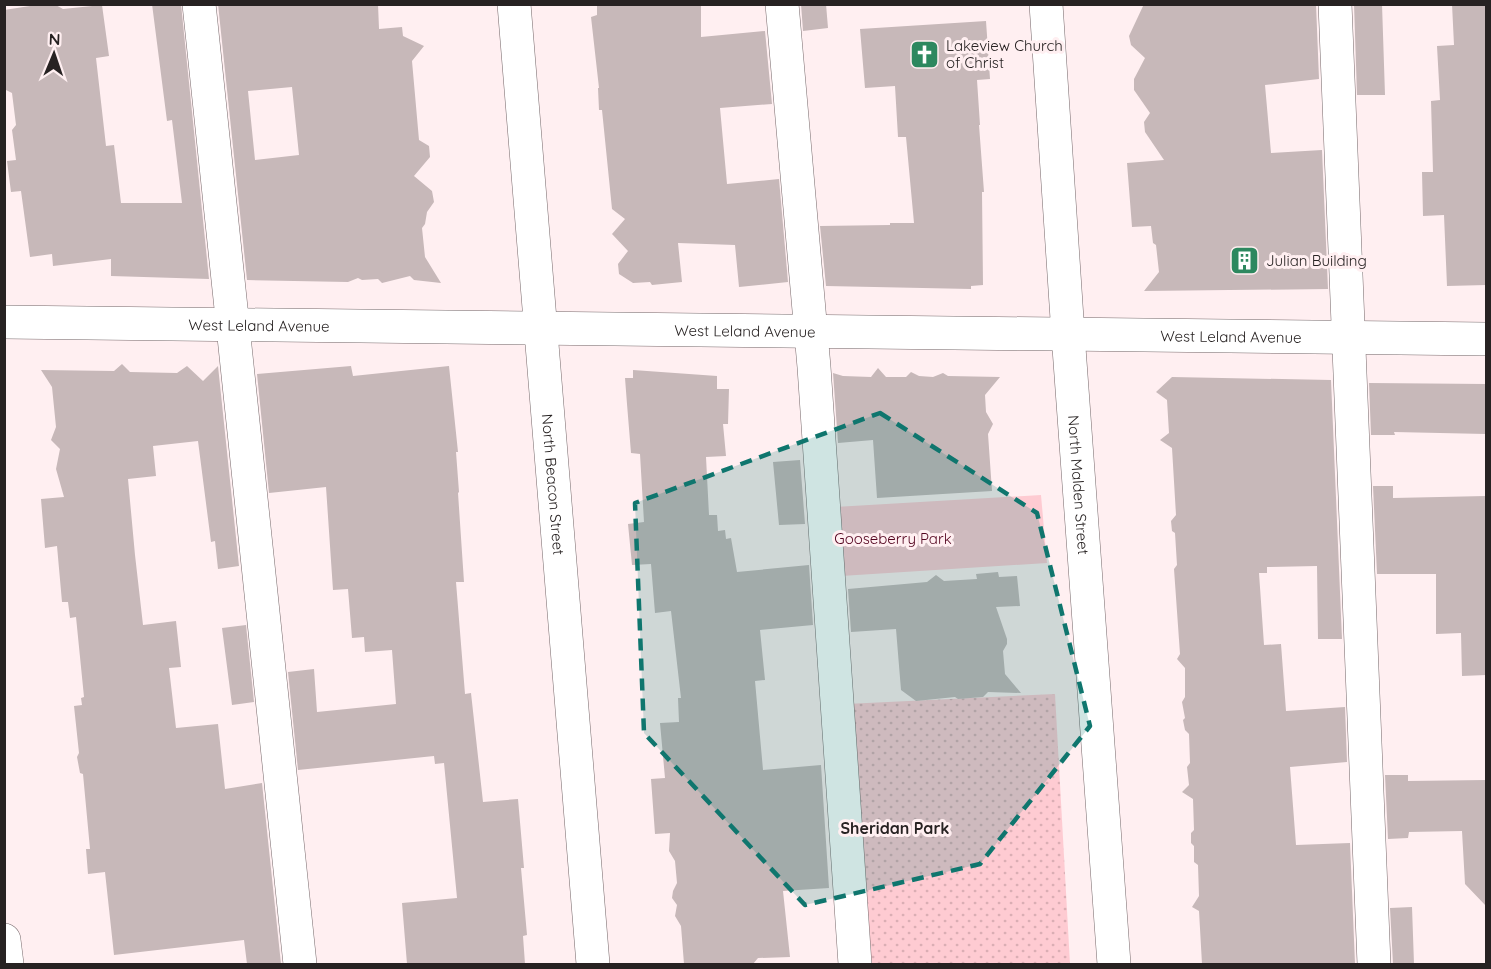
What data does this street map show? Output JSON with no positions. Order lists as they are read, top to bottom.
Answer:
{
  "streets": {
    "street": ["West Leland Avenue", "North Beacon Street", "North Malden Street"]
  },
  "crossings": [
    ["West Leland Avenue", "North Beacon Street"],
    ["West Leland Avenue", "North Malden Street"]
  ],
  "districts": ["Sheridan Park"],
  "parks": ["Gooseberry Park"],
  "places": {
    "church": ["Lakeview Church of Christ"],
    "building": ["Julian Building"]
  },
  "north": "top"
}
